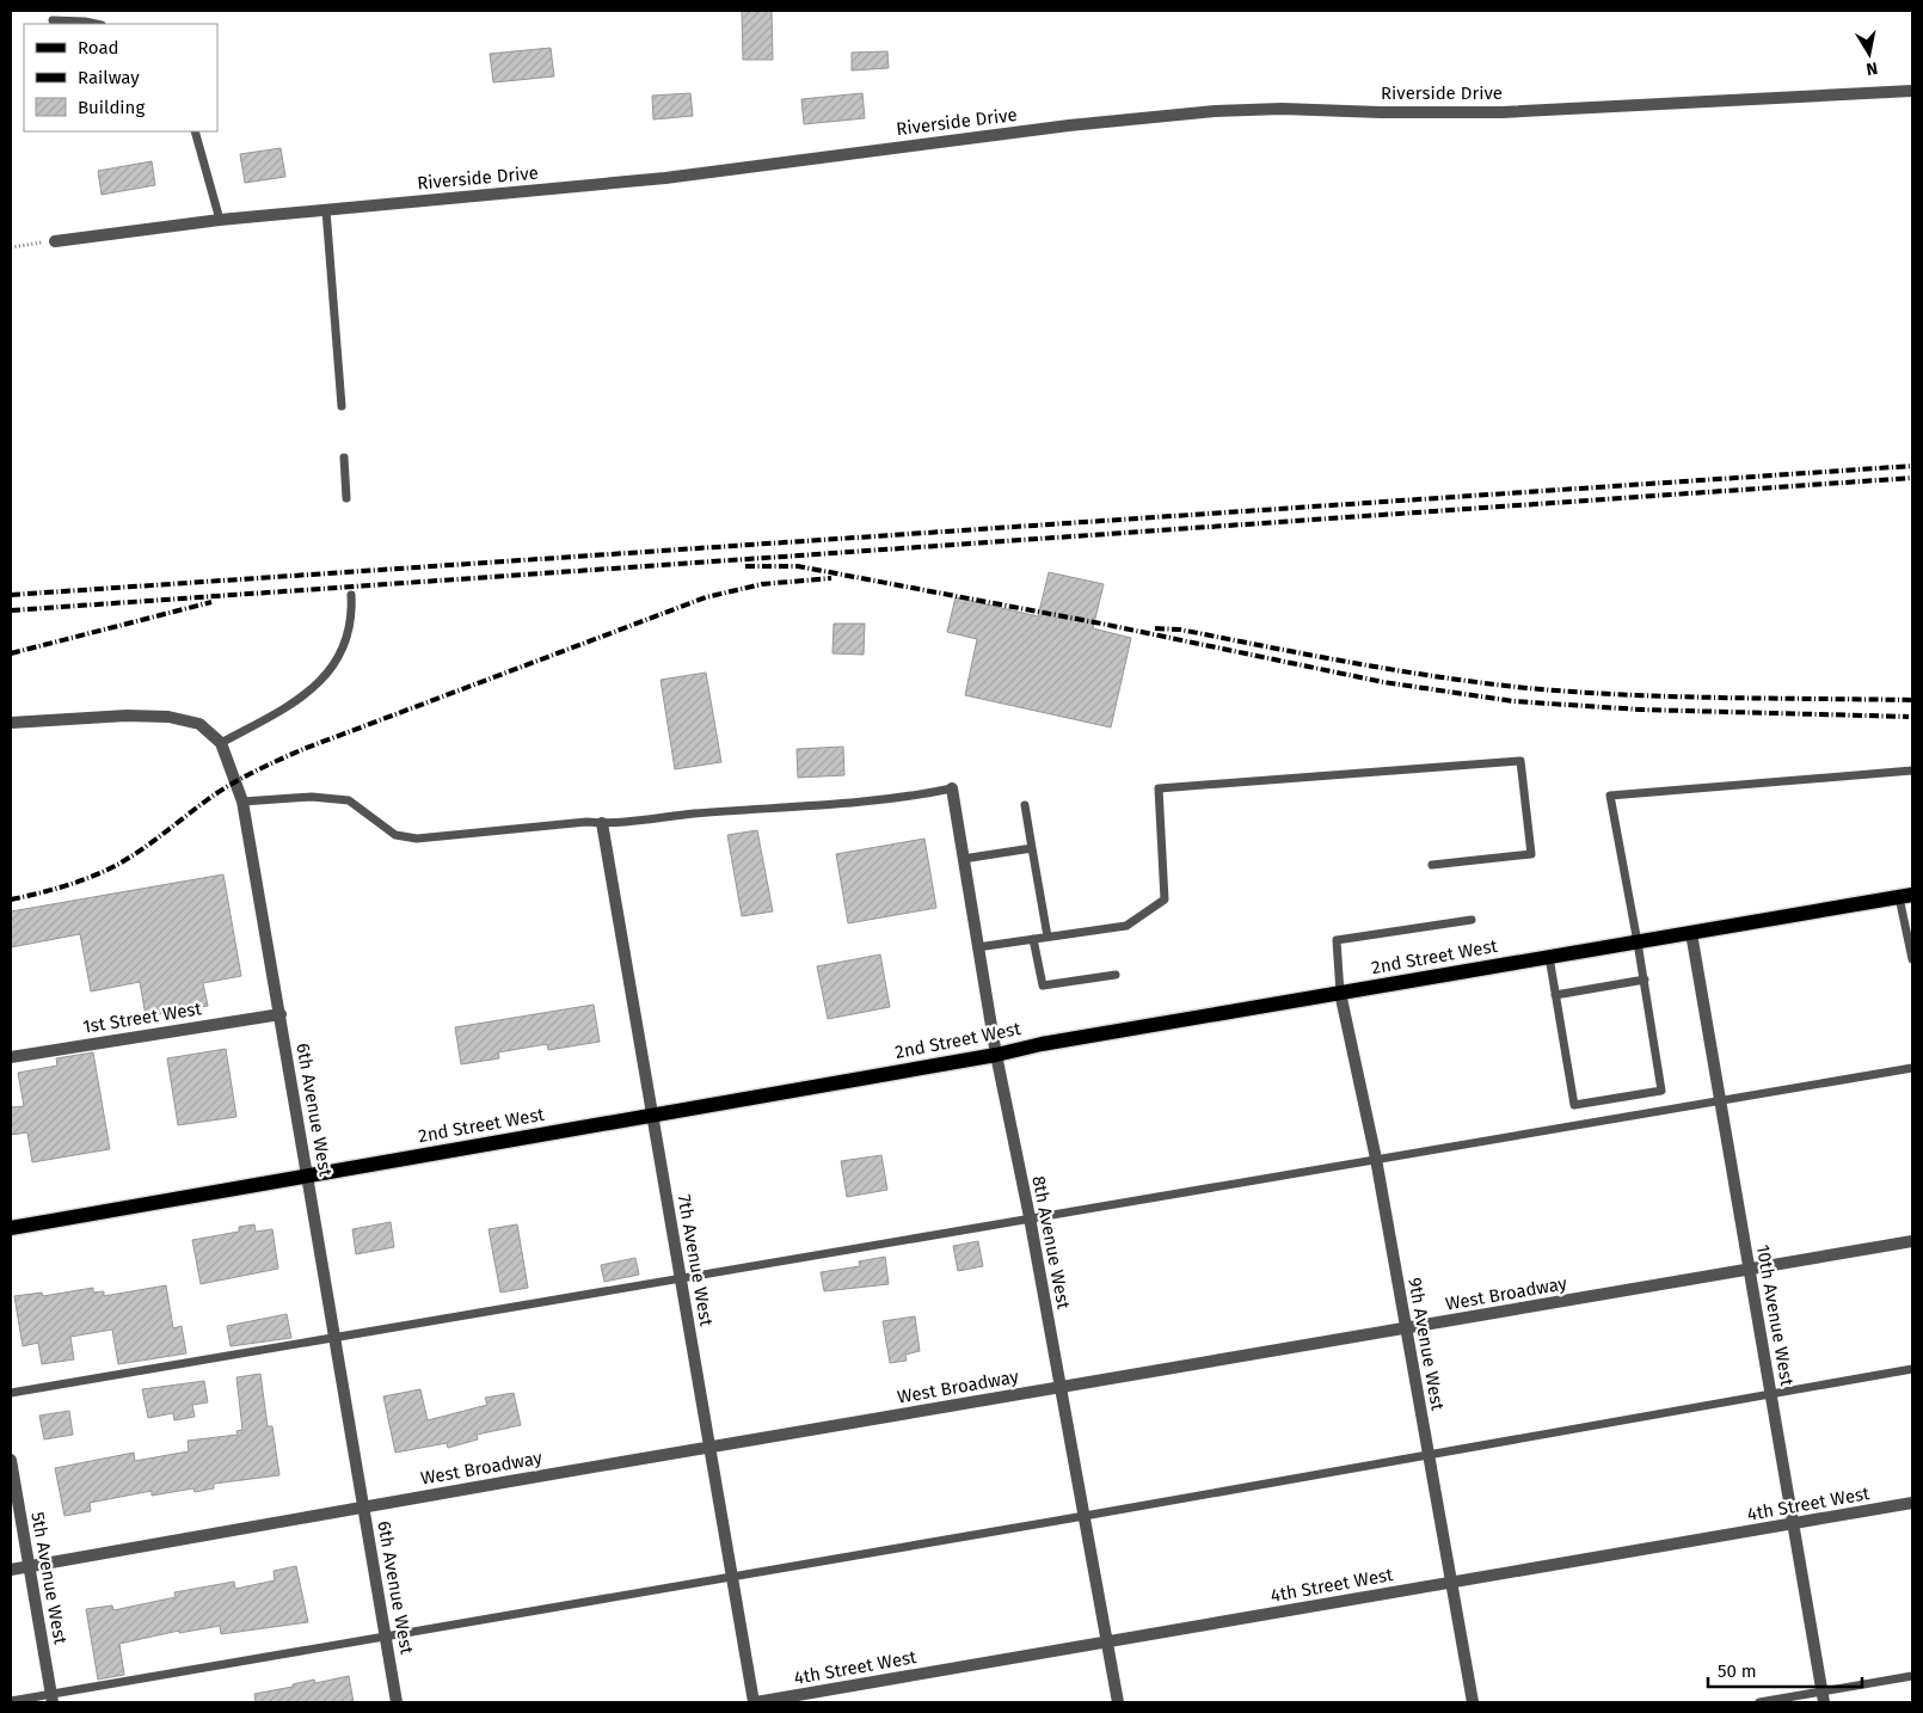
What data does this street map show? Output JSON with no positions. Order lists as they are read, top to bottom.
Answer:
{
  "streets": {
    "main road": ["2nd Street West"],
    "street": [
      "Riverside Drive",
      "1st Street West",
      "6th Avenue West",
      "8th Avenue West",
      "7th Avenue West",
      "West Broadway",
      "10th Avenue West",
      "9th Avenue West",
      "4th Street West",
      "5th Avenue West"
    ]
  },
  "crossings": [
    ["2nd Street West", "6th Avenue West"],
    ["2nd Street West", "8th Avenue West"],
    ["2nd Street West", "7th Avenue West"],
    ["2nd Street West", "10th Avenue West"],
    ["2nd Street West", "9th Avenue West"],
    ["1st Street West", "6th Avenue West"],
    ["6th Avenue West", "West Broadway"],
    ["8th Avenue West", "West Broadway"],
    ["8th Avenue West", "4th Street West"],
    ["7th Avenue West", "West Broadway"],
    ["7th Avenue West", "4th Street West"],
    ["West Broadway", "10th Avenue West"],
    ["West Broadway", "9th Avenue West"],
    ["West Broadway", "5th Avenue West"],
    ["10th Avenue West", "4th Street West"],
    ["9th Avenue West", "4th Street West"]
  ],
  "legend": ["Road", "Railway", "Building"],
  "scale_bar": "50 m",
  "north": "bottom"
}
